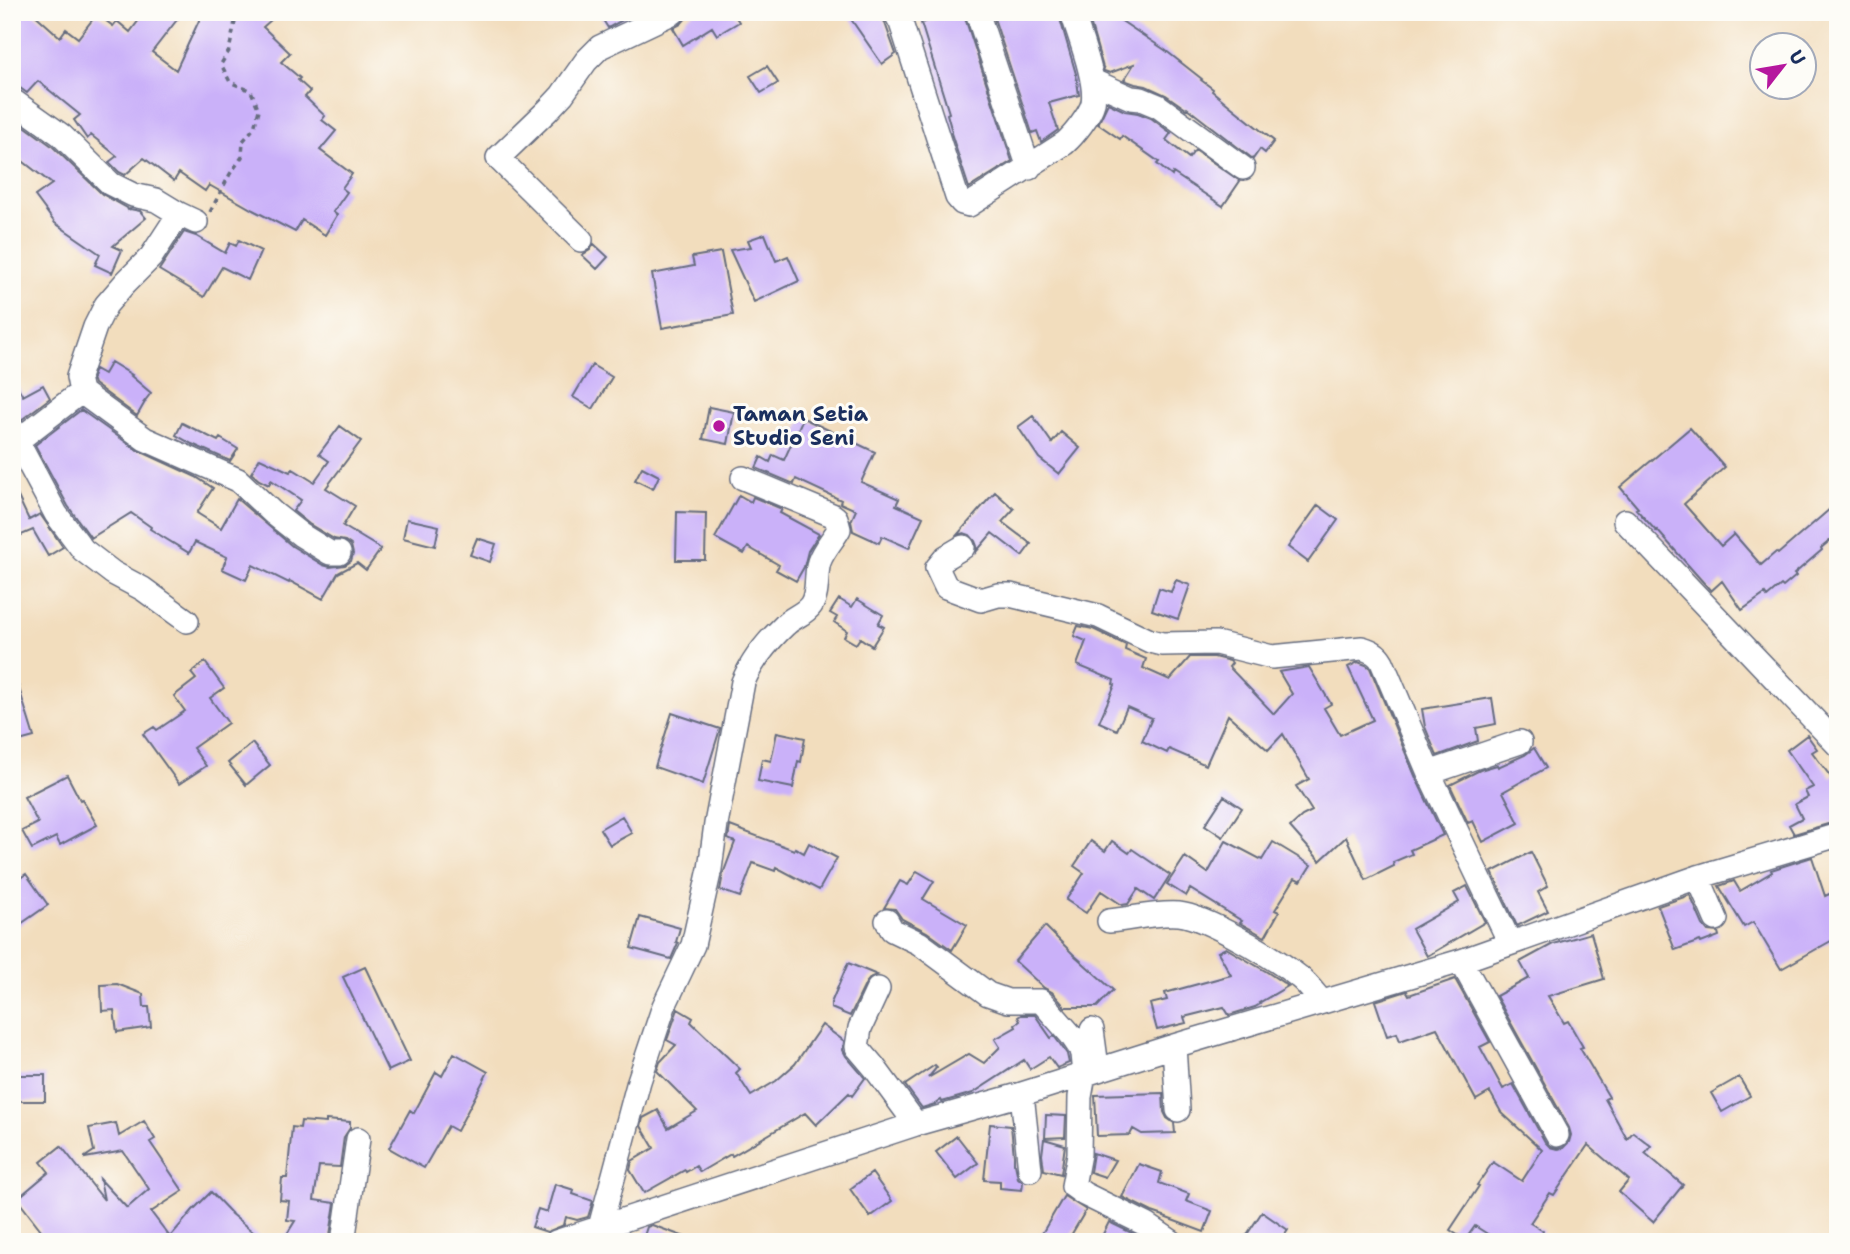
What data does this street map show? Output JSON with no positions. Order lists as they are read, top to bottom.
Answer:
{
  "places": ["Taman Setia Studio Seni"],
  "north": "top right"
}
